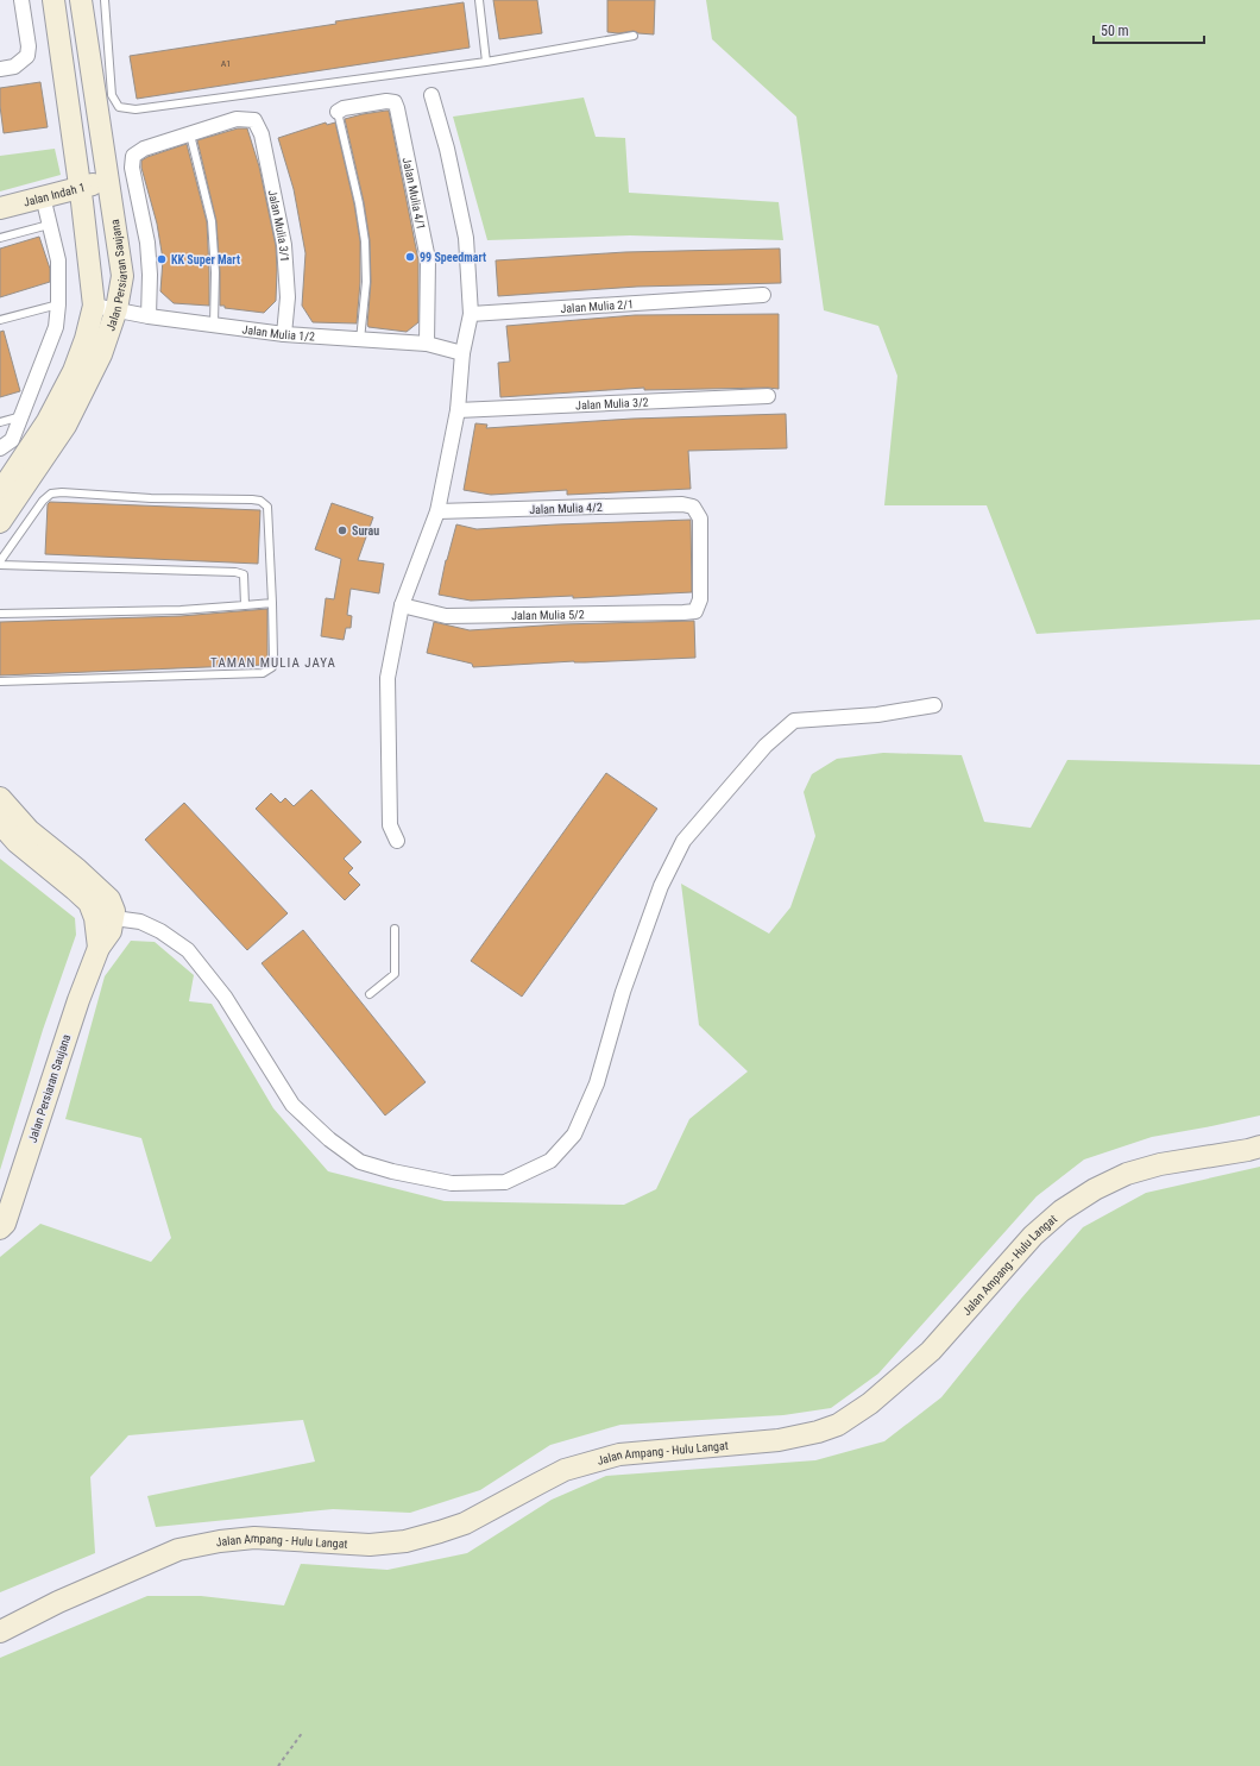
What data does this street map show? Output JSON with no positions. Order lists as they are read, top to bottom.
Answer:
{
  "streets": {
    "street": [
      "Jalan Indah 1",
      "Jalan Mulia 4/1",
      "Jalan Mulia 3/1",
      "Jalan Persiaran Saujana",
      "Jalan Mulia 2/1",
      "Jalan Mulia 1/2",
      "Jalan Mulia 3/2",
      "Jalan Mulia 4/2",
      "Jalan Mulia 5/2",
      "Jalan Ampang - Hulu Langat"
    ]
  },
  "crossings": [
    ["Jalan Indah 1", "Jalan Persiaran Saujana"],
    ["Jalan Mulia 4/1", "Jalan Mulia 1/2"],
    ["Jalan Mulia 3/1", "Jalan Mulia 1/2"],
    ["Jalan Persiaran Saujana", "Jalan Mulia 1/2"],
    ["Jalan Mulia 4/2", "Jalan Mulia 5/2"]
  ],
  "districts": ["TAMAN MULIA JAYA"],
  "places": ["99 Speedmart", "KK Super Mart", "Surau"],
  "house_numbers": ["A1"],
  "scale_bar": "50 m"
}
